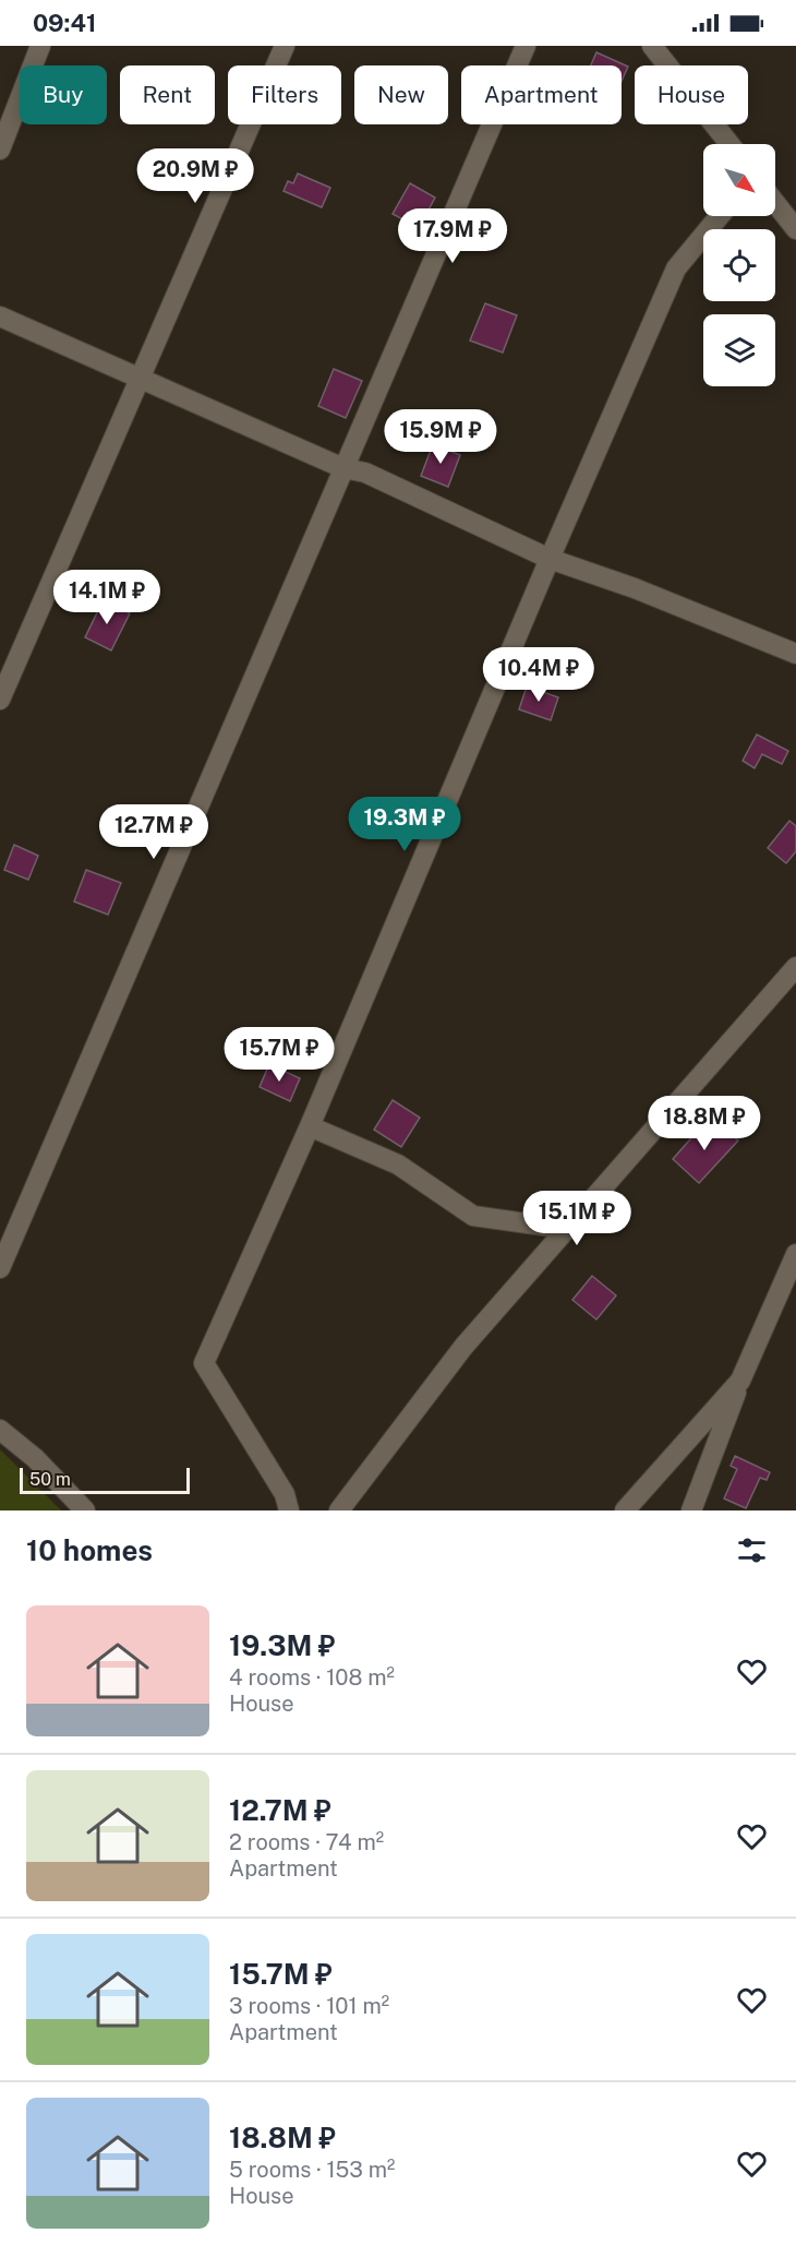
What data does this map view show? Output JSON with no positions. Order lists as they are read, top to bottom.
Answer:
{
  "scale_bar": "50 m",
  "north": "bottom right",
  "page": {
    "status": "09:41",
    "chip": [
      "Buy",
      "Rent",
      "Filters",
      "New",
      "Apartment",
      "House"
    ],
    "price": [
      "20.9M ₽",
      "17.9M ₽",
      "15.9M ₽",
      "14.1M ₽",
      "10.4M ₽",
      "19.3M ₽",
      "12.7M ₽",
      "15.7M ₽",
      "18.8M ₽",
      "15.1M ₽"
    ],
    "scale": "50 m",
    "heading": "10 homes",
    "list": [
      {
        "name": "19.3M ₽",
        "note": "4 rooms · 108 m² · House"
      },
      {
        "name": "12.7M ₽",
        "note": "2 rooms · 74 m² · Apartment"
      },
      {
        "name": "15.7M ₽",
        "note": "3 rooms · 101 m² · Apartment"
      },
      {
        "name": "18.8M ₽",
        "note": "5 rooms · 153 m² · House"
      }
    ]
  }
}
